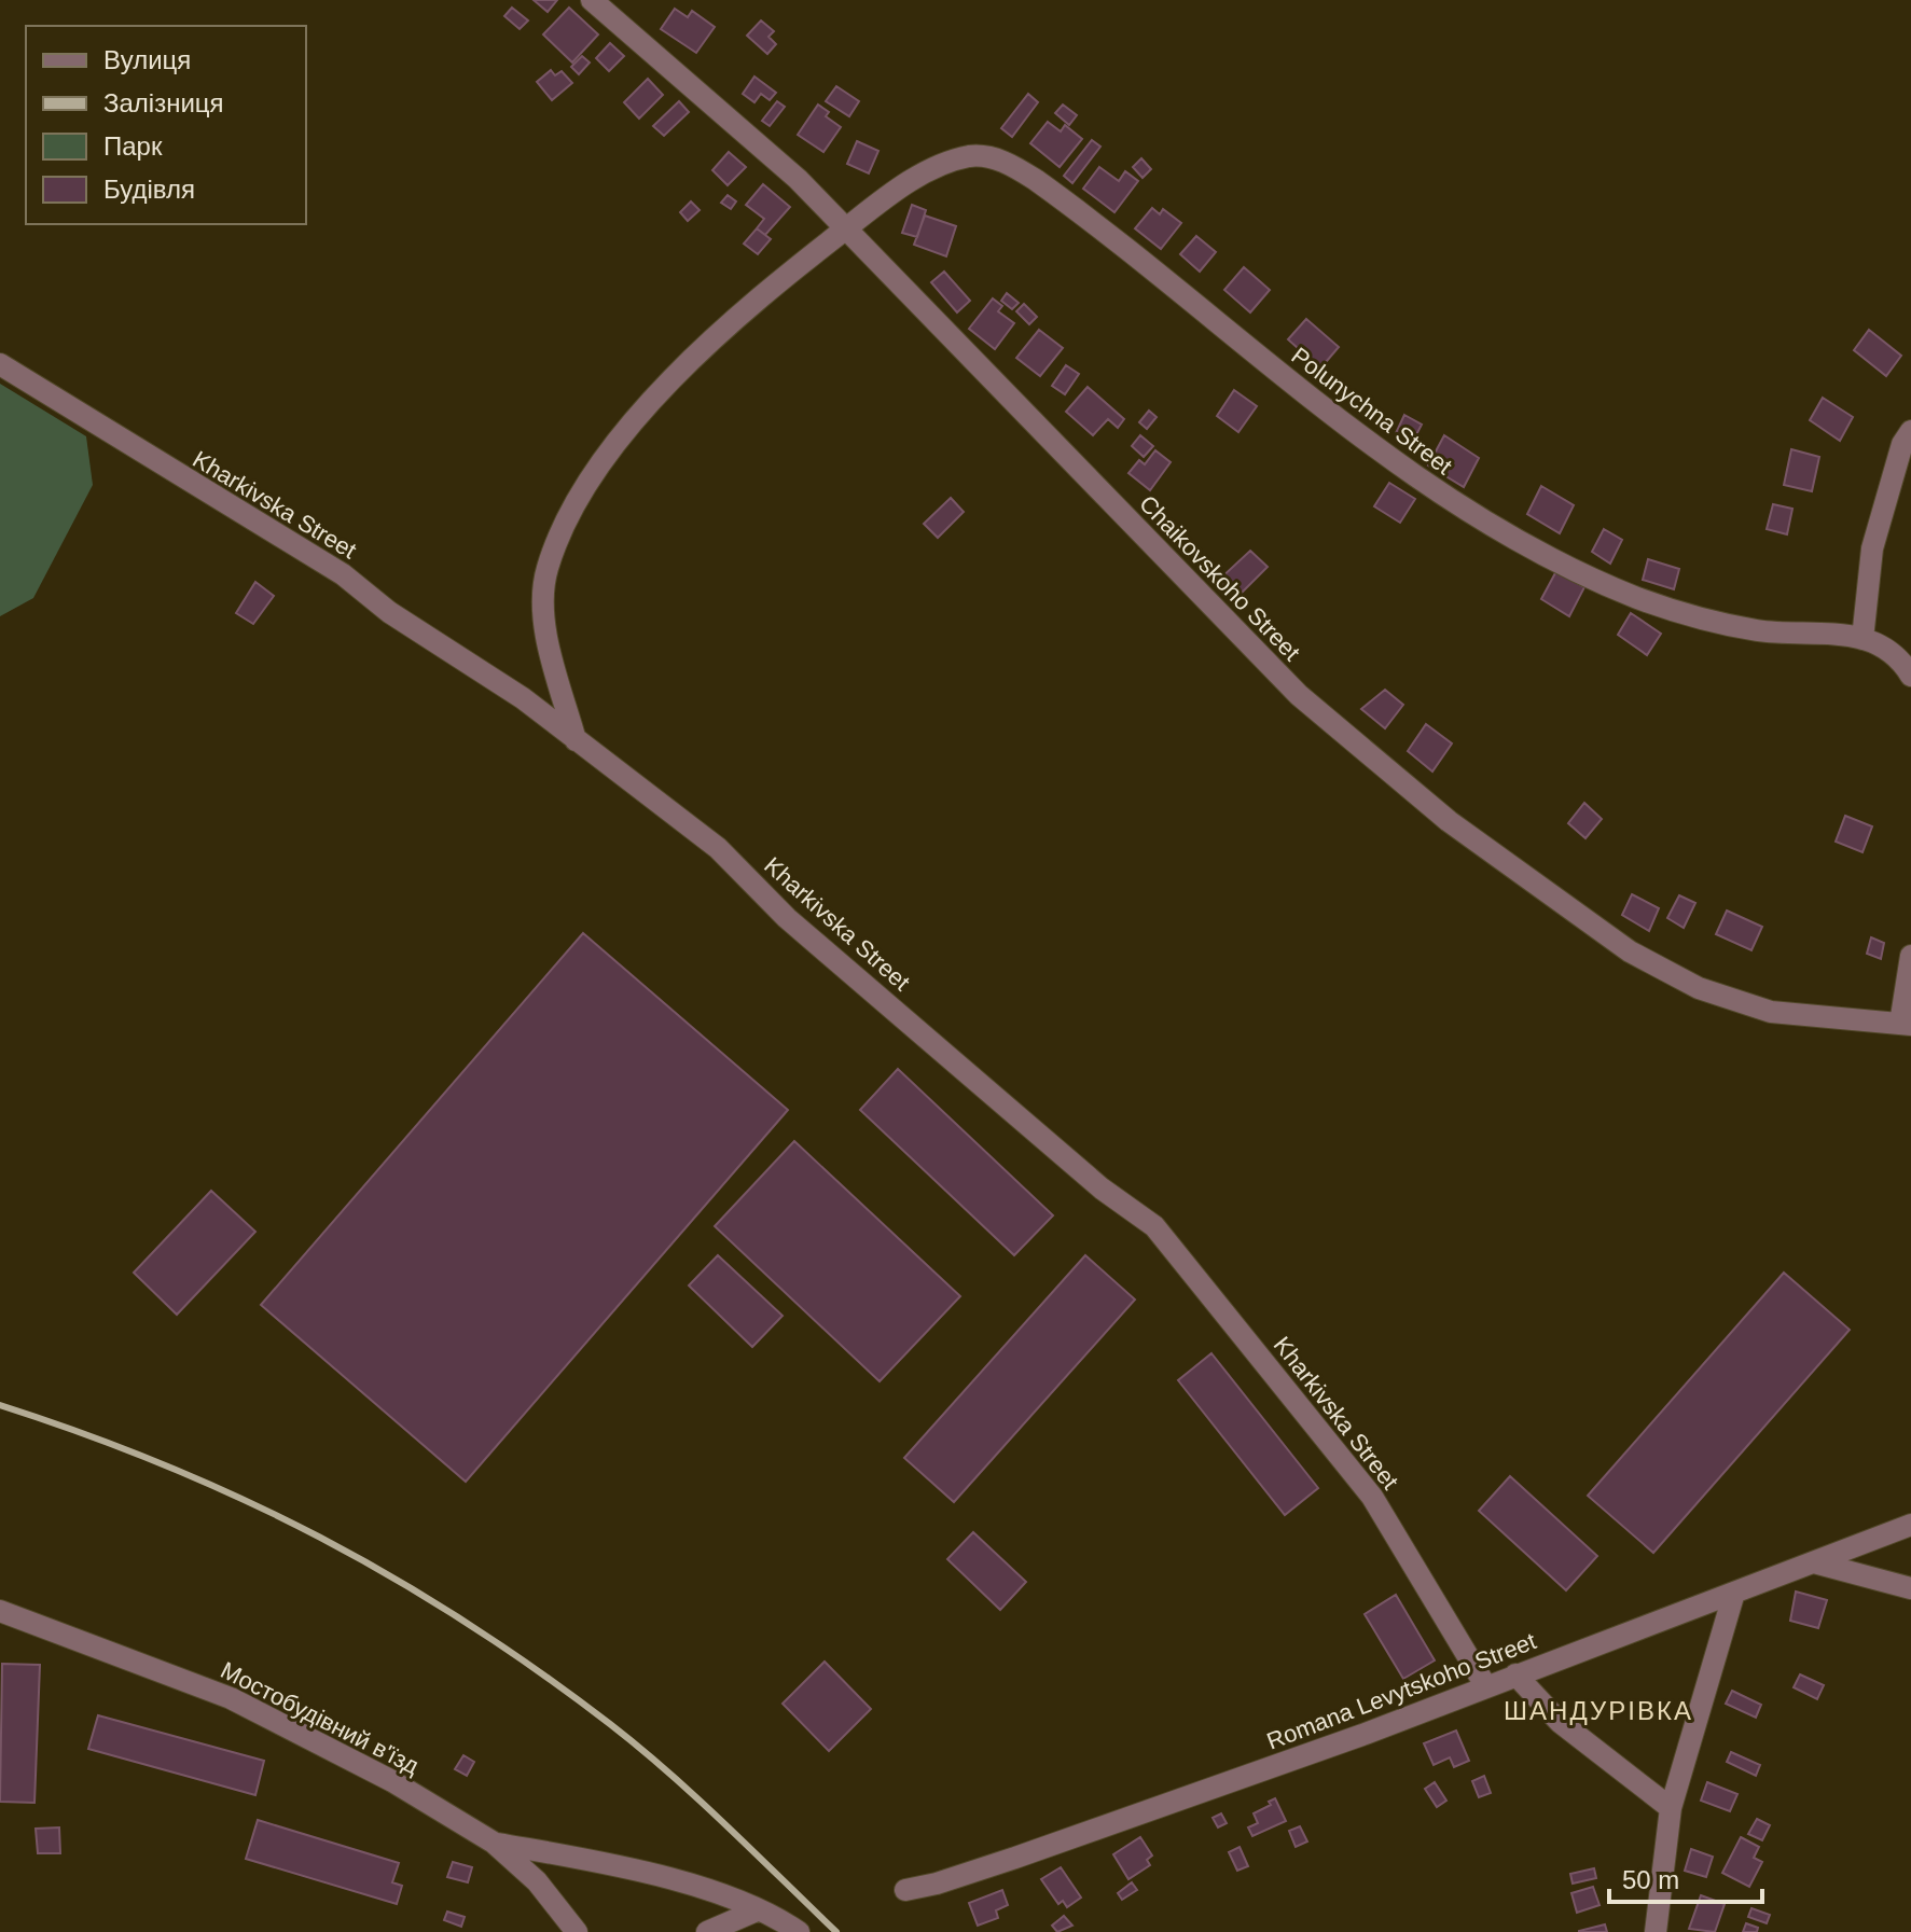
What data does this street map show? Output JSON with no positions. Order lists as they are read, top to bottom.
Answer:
{
  "streets": {
    "street": [
      "Polunychna Street",
      "Kharkivska Street",
      "Chaikovskoho Street",
      "Romana Levytskoho Street",
      "Мостобудівний в'їзд"
    ]
  },
  "crossings": [
    ["Polunychna Street", "Kharkivska Street"],
    ["Polunychna Street", "Chaikovskoho Street"],
    ["Kharkivska Street", "Romana Levytskoho Street"]
  ],
  "districts": ["ШАНДУРІВКА"],
  "legend": [
    "Вулиця",
    "Залізниця",
    "Парк",
    "Будівля"
  ],
  "scale_bar": "50 m"
}
